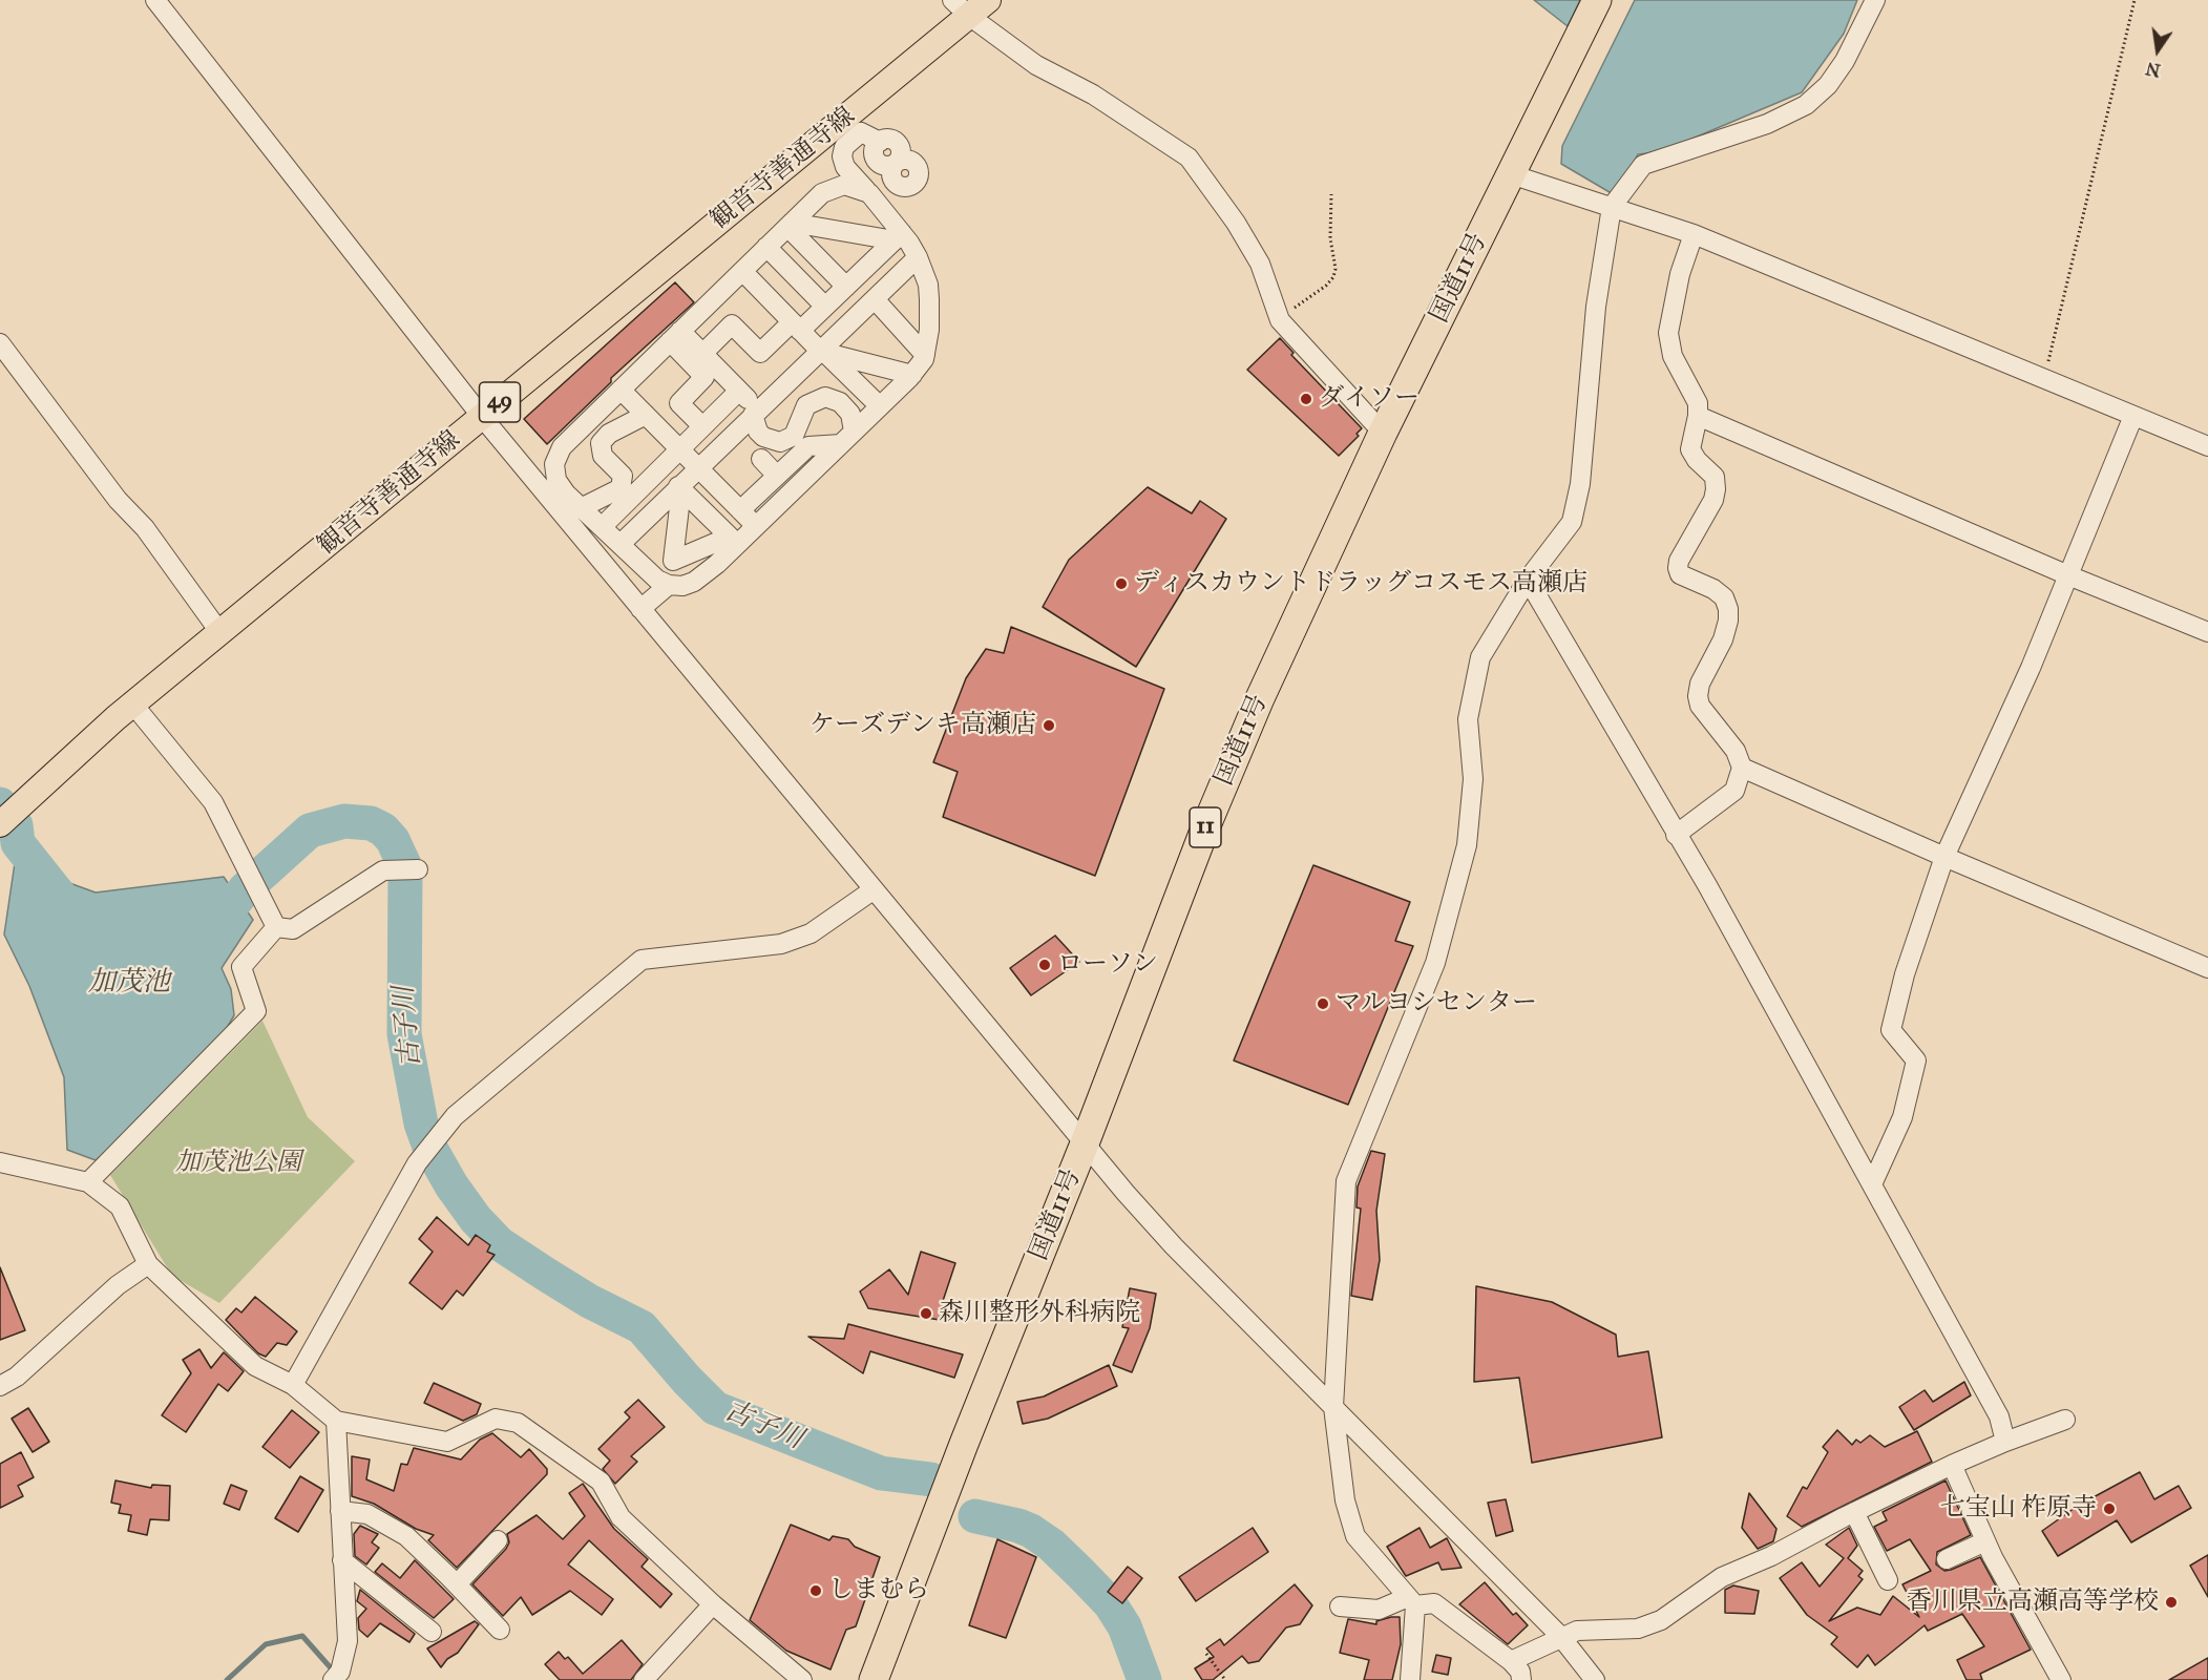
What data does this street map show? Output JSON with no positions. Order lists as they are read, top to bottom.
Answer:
{
  "streets": {
    "highway": ["国道11号", "11"],
    "main road": ["観音寺善通寺線", "49"]
  },
  "water": ["加茂池", "古子川"],
  "parks": ["加茂池公園"],
  "places": [
    "ダイソー",
    "ディスカウントドラッグコスモス高瀬店",
    "ケーズデンキ高瀬店",
    "ローソン",
    "マルヨシセンター",
    "森川整形外科病院",
    "七宝山 柞原寺",
    "しまむら",
    "香川県立高瀬高等学校"
  ],
  "north": "bottom"
}
